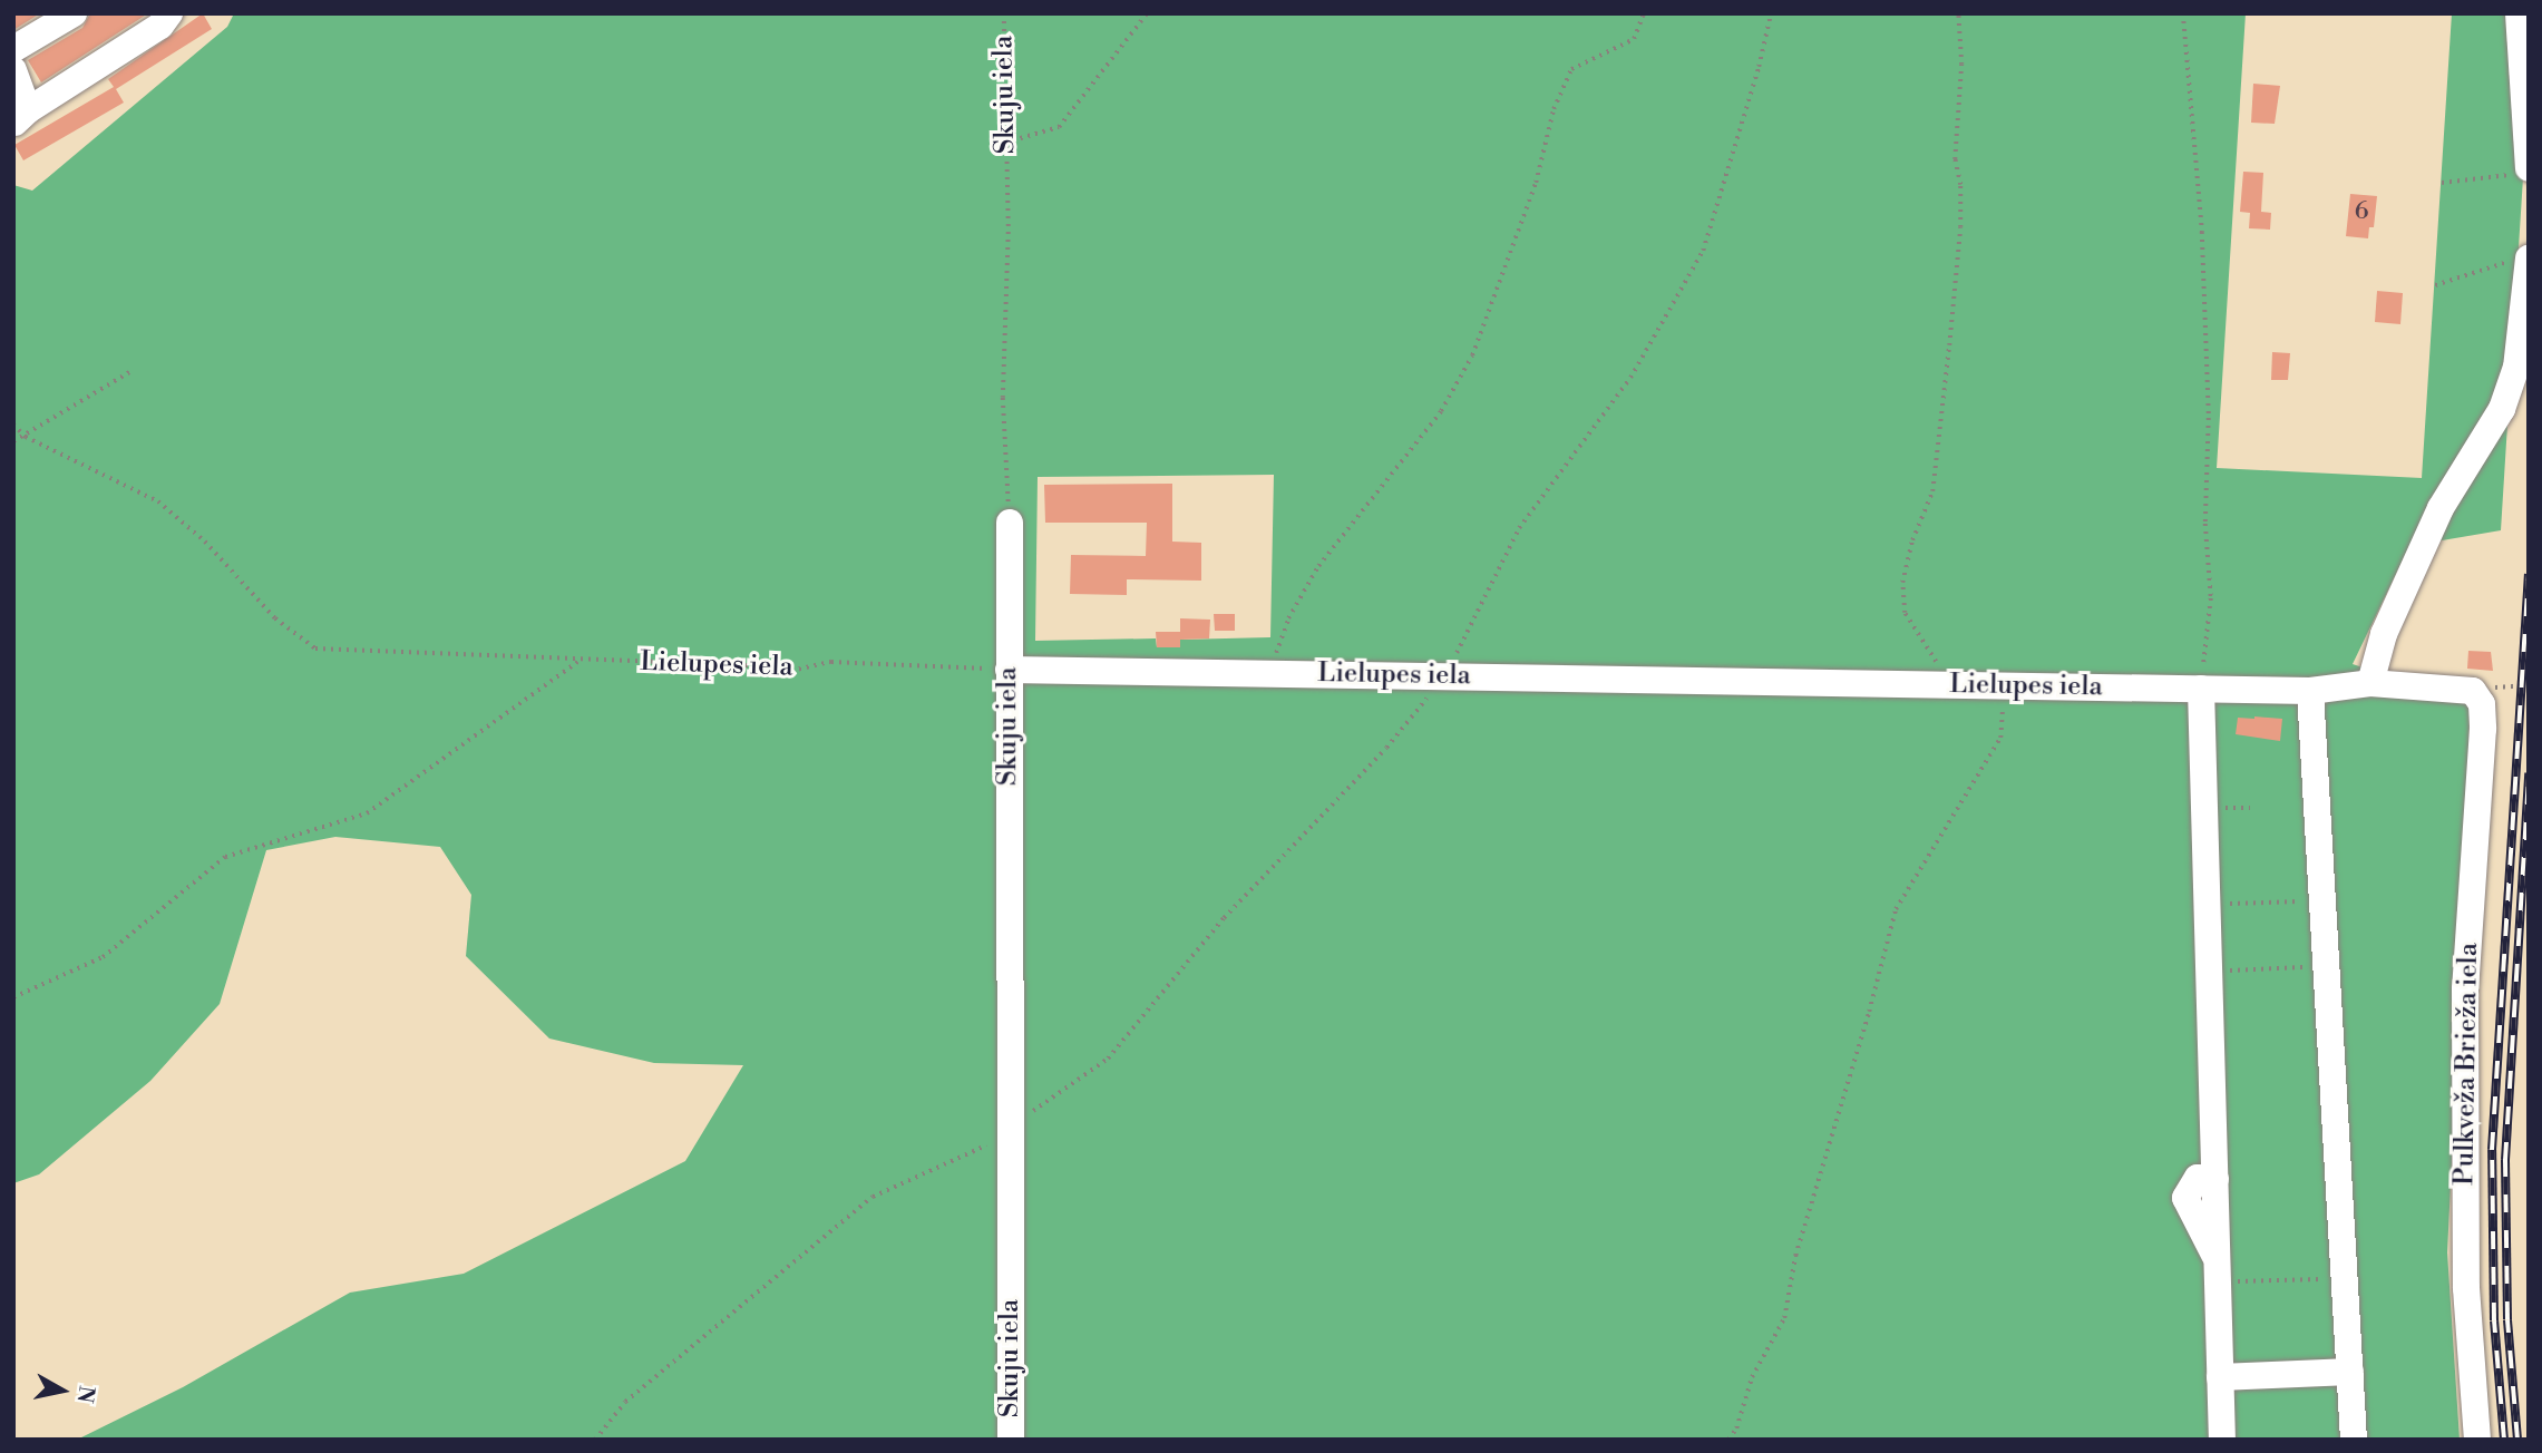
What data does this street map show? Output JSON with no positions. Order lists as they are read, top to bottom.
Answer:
{
  "streets": {
    "street": ["Skuju iela", "Lielupes iela", "Pulkveža Brieža iela"]
  },
  "crossings": [
    ["Skuju iela", "Lielupes iela"],
    ["Lielupes iela", "Pulkveža Brieža iela"]
  ],
  "house_numbers": ["6"],
  "north": "right"
}
